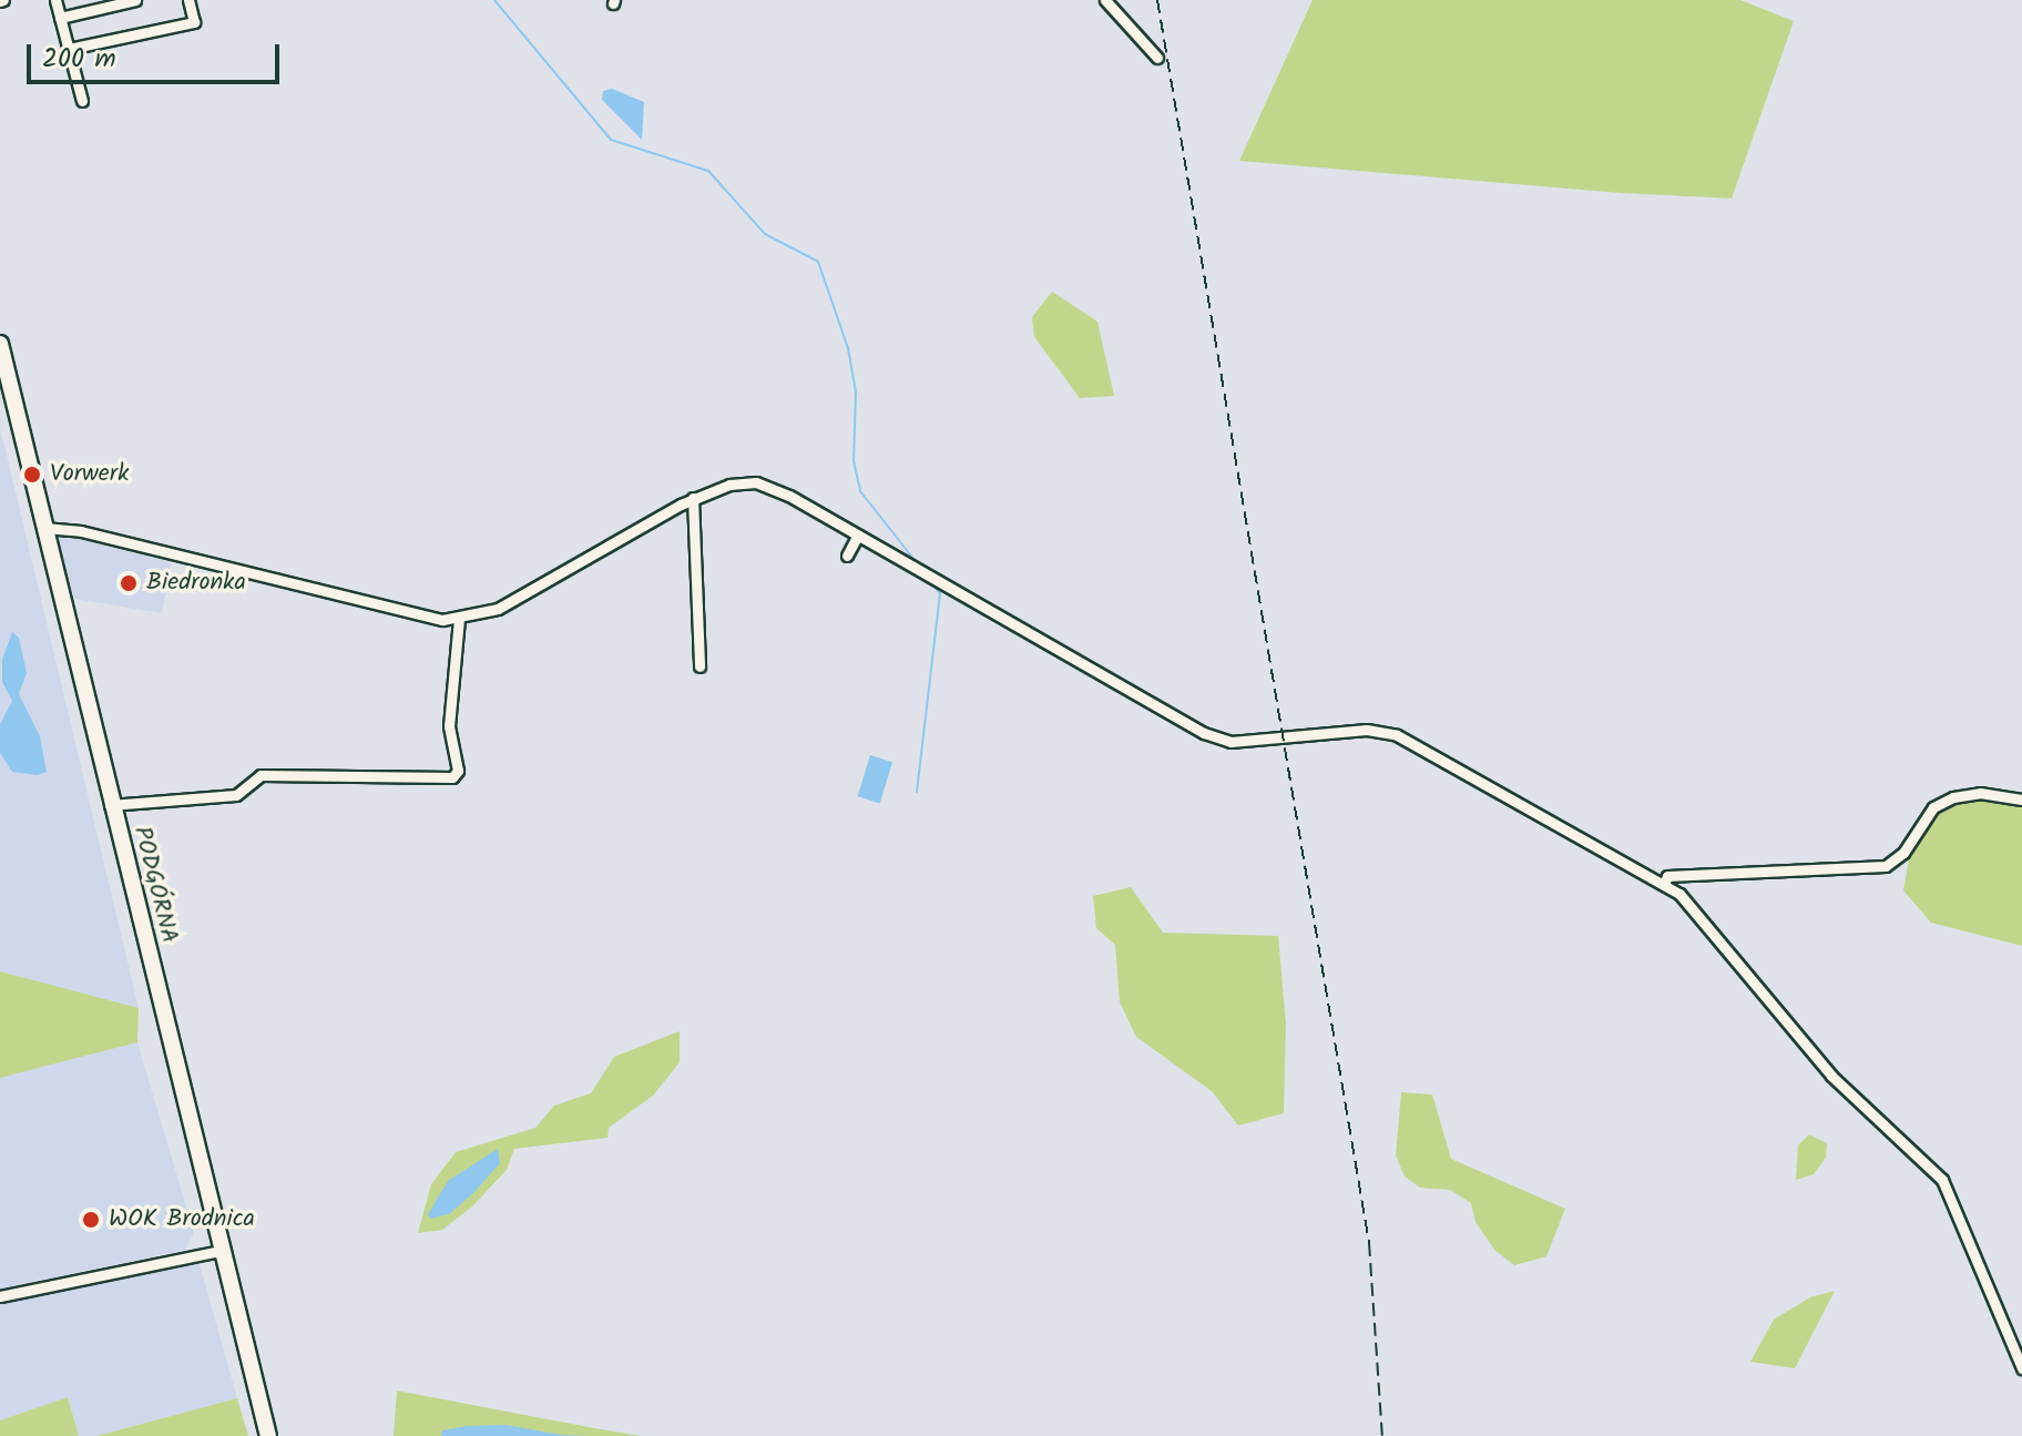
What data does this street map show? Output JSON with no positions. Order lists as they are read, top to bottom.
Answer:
{
  "streets": {
    "main road": ["PODGÓRNA"]
  },
  "places": ["Vorwerk", "Biedronka", "WOK Brodnica"],
  "scale_bar": "200 m"
}
